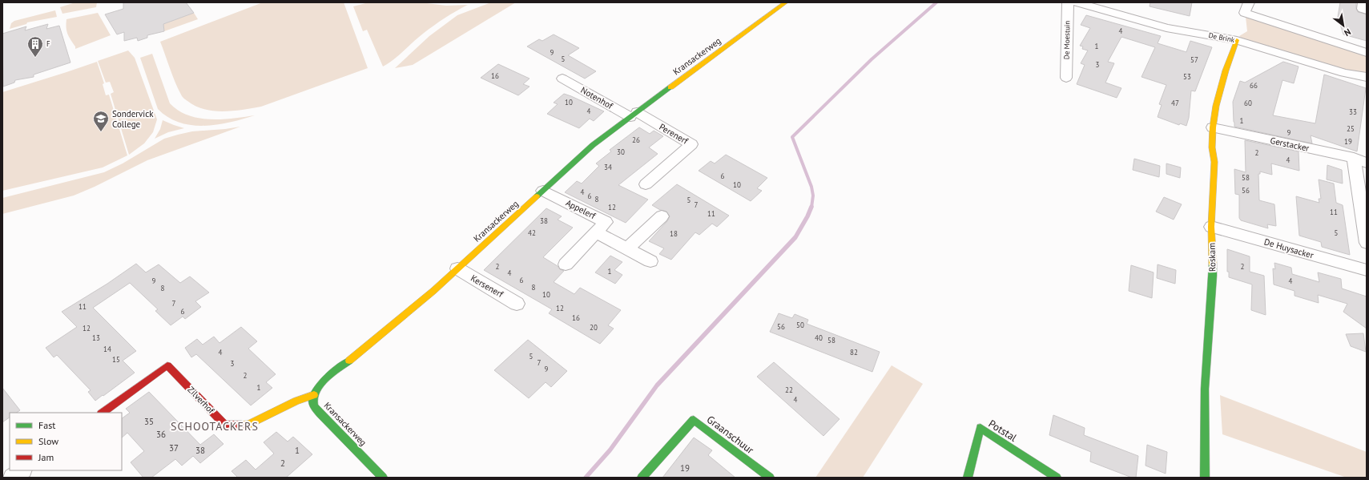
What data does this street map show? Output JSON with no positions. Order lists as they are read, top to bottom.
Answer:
{
  "streets": {
    "street": [
      "De Brink",
      "De Moestuin",
      "Kransackerweg",
      "Notenhof",
      "Perenerf",
      "Gerstacker",
      "Appelerf",
      "De Huysacker",
      "Roskam",
      "Kersenerf",
      "Zilverhof",
      "Potstal",
      "Graanschuur"
    ]
  },
  "crossings": [
    ["De Brink", "Roskam"],
    ["Kransackerweg", "Notenhof"],
    ["Kransackerweg", "Perenerf"],
    ["Kransackerweg", "Appelerf"],
    ["Kransackerweg", "Kersenerf"],
    ["Kransackerweg", "Zilverhof"],
    ["Notenhof", "Perenerf"],
    ["Gerstacker", "Roskam"],
    ["De Huysacker", "Roskam"]
  ],
  "districts": ["SCHOOTACKERS"],
  "places": {
    "building": ["F"],
    "school or university": ["Sondervick College"]
  },
  "house_numbers": [
    "4",
    "1",
    "9",
    "5",
    "57",
    "3",
    "16",
    "53",
    "66",
    "10",
    "47",
    "60",
    "4",
    "33",
    "1",
    "25",
    "9",
    "26",
    "19",
    "30",
    "2",
    "4",
    "34",
    "6",
    "58",
    "10",
    "56",
    "4",
    "6",
    "8",
    "5",
    "7",
    "12",
    "11",
    "11",
    "38",
    "42",
    "5",
    "18",
    "2",
    "2",
    "1",
    "4",
    "6",
    "9",
    "4",
    "8",
    "8",
    "10",
    "7",
    "11",
    "12",
    "6",
    "16",
    "50",
    "56",
    "20",
    "12",
    "13",
    "40",
    "58",
    "14",
    "4",
    "82",
    "5",
    "15",
    "7",
    "3",
    "9",
    "2",
    "1",
    "22",
    "4",
    "35",
    "36",
    "37",
    "38",
    "1",
    "2",
    "19"
  ],
  "legend": ["Fast", "Slow", "Jam"],
  "north": "bottom right"
}
